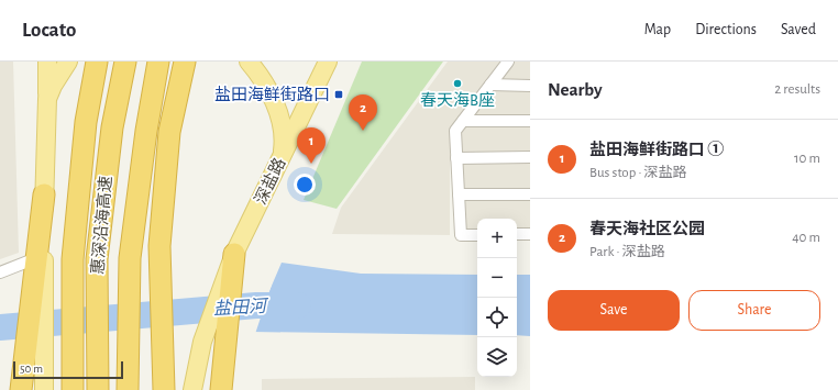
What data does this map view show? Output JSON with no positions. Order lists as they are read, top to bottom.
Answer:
{
  "streets": {
    "highway": ["惠深沿海高速"],
    "main road": ["深盐路"]
  },
  "water": ["盐田河"],
  "places": {
    "other": ["春天海B座"],
    "transit": ["盐田海鲜街路口"]
  },
  "scale_bar": "50 m",
  "page": {
    "header": "Locato",
    "nav": ["Map", "Directions", "Saved"],
    "heading": ["Nearby", "2 results"],
    "pins": ["2", "1"],
    "list": [
      {
        "mark": "1",
        "name": "盐田海鲜街路口 ①",
        "note": "Bus stop · 深盐路",
        "value": "10 m"
      },
      {
        "mark": "2",
        "name": "春天海社区公园",
        "note": "Park · 深盐路",
        "value": "40 m"
      }
    ],
    "map_buttons": ["+", "−"],
    "buttons": ["Save", "Share"],
    "scale": "50 m"
  }
}
